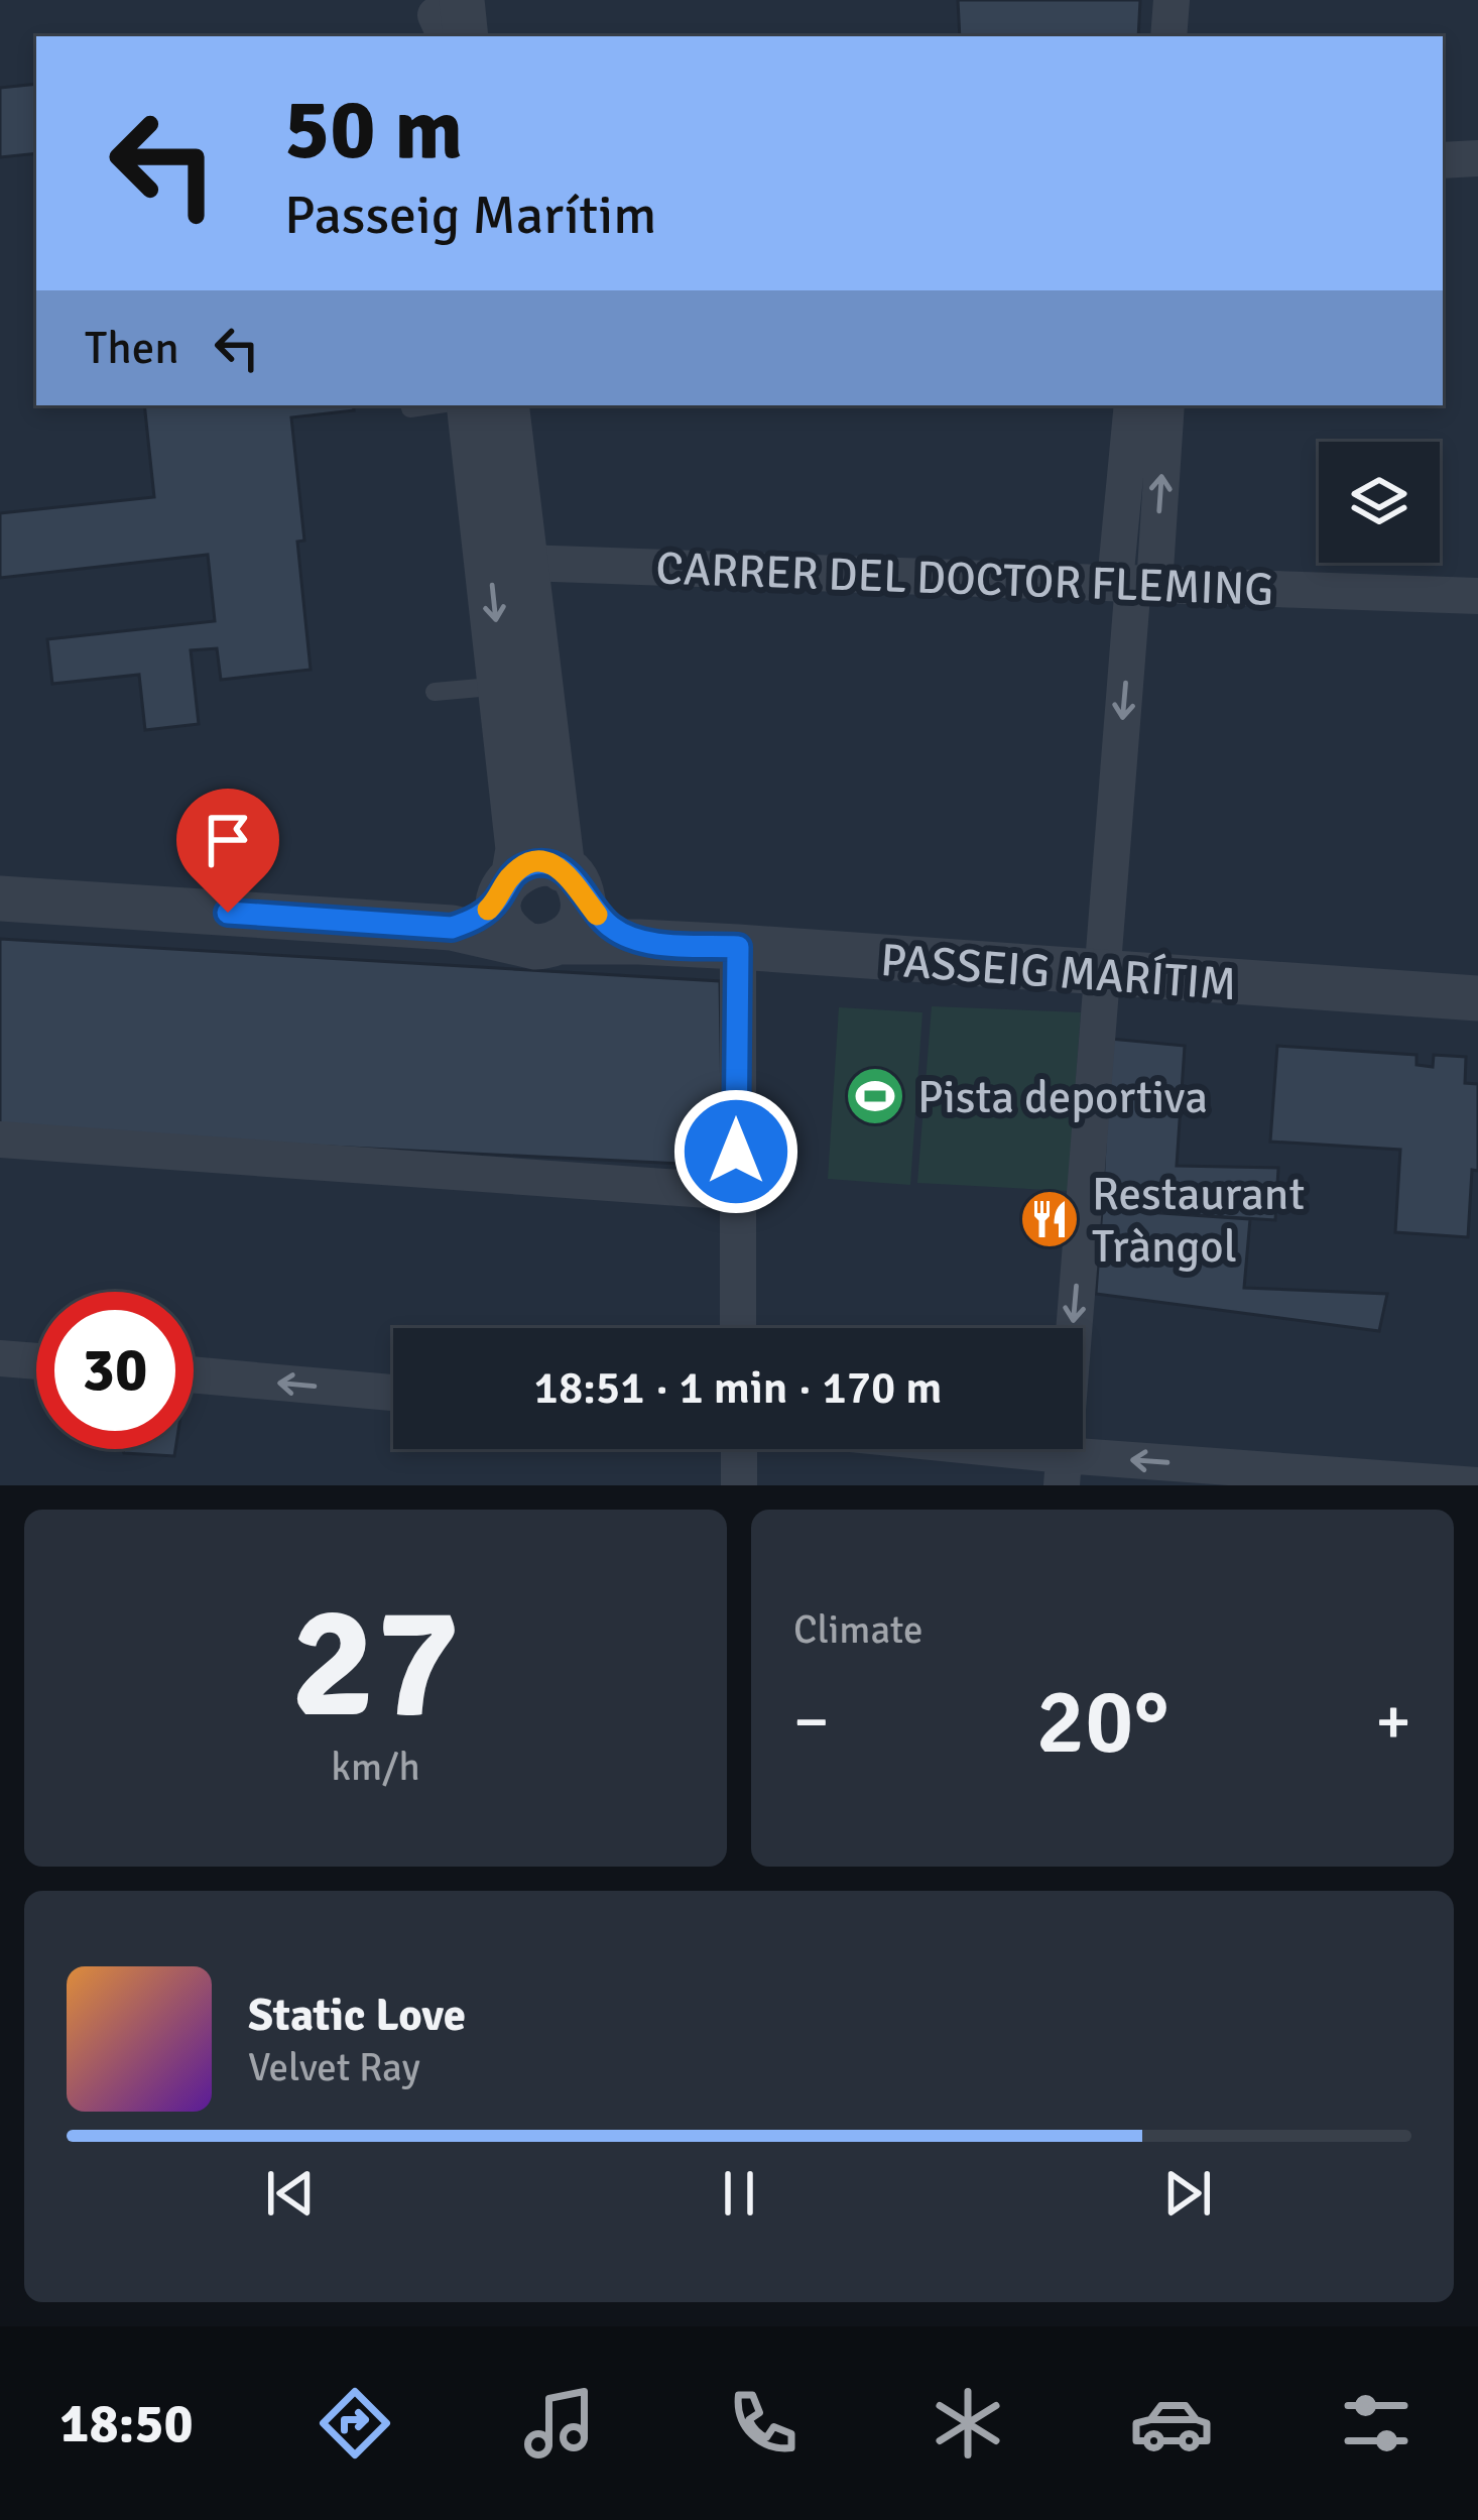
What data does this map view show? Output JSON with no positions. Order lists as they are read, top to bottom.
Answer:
{
  "streets": {
    "street": ["CARRER DEL DOCTOR FLEMING", "PASSEIG MARÍTIM"]
  },
  "places": {
    "sports": ["Pista deportiva"],
    "restaurant": ["Restaurant Tràngol"]
  },
  "page": {
    "turn": ["50 m", "Passeig Marítim"],
    "then": "Then",
    "limit": "30",
    "trip": "18:51 · 1 min · 170 m",
    "tile": [
      ["27", "km/h"],
      "Climate"
    ],
    "heat": ["−", "20°", "+"],
    "song": ["Static Love", "Velvet Ray"],
    "tabs": "18:50"
  }
}
